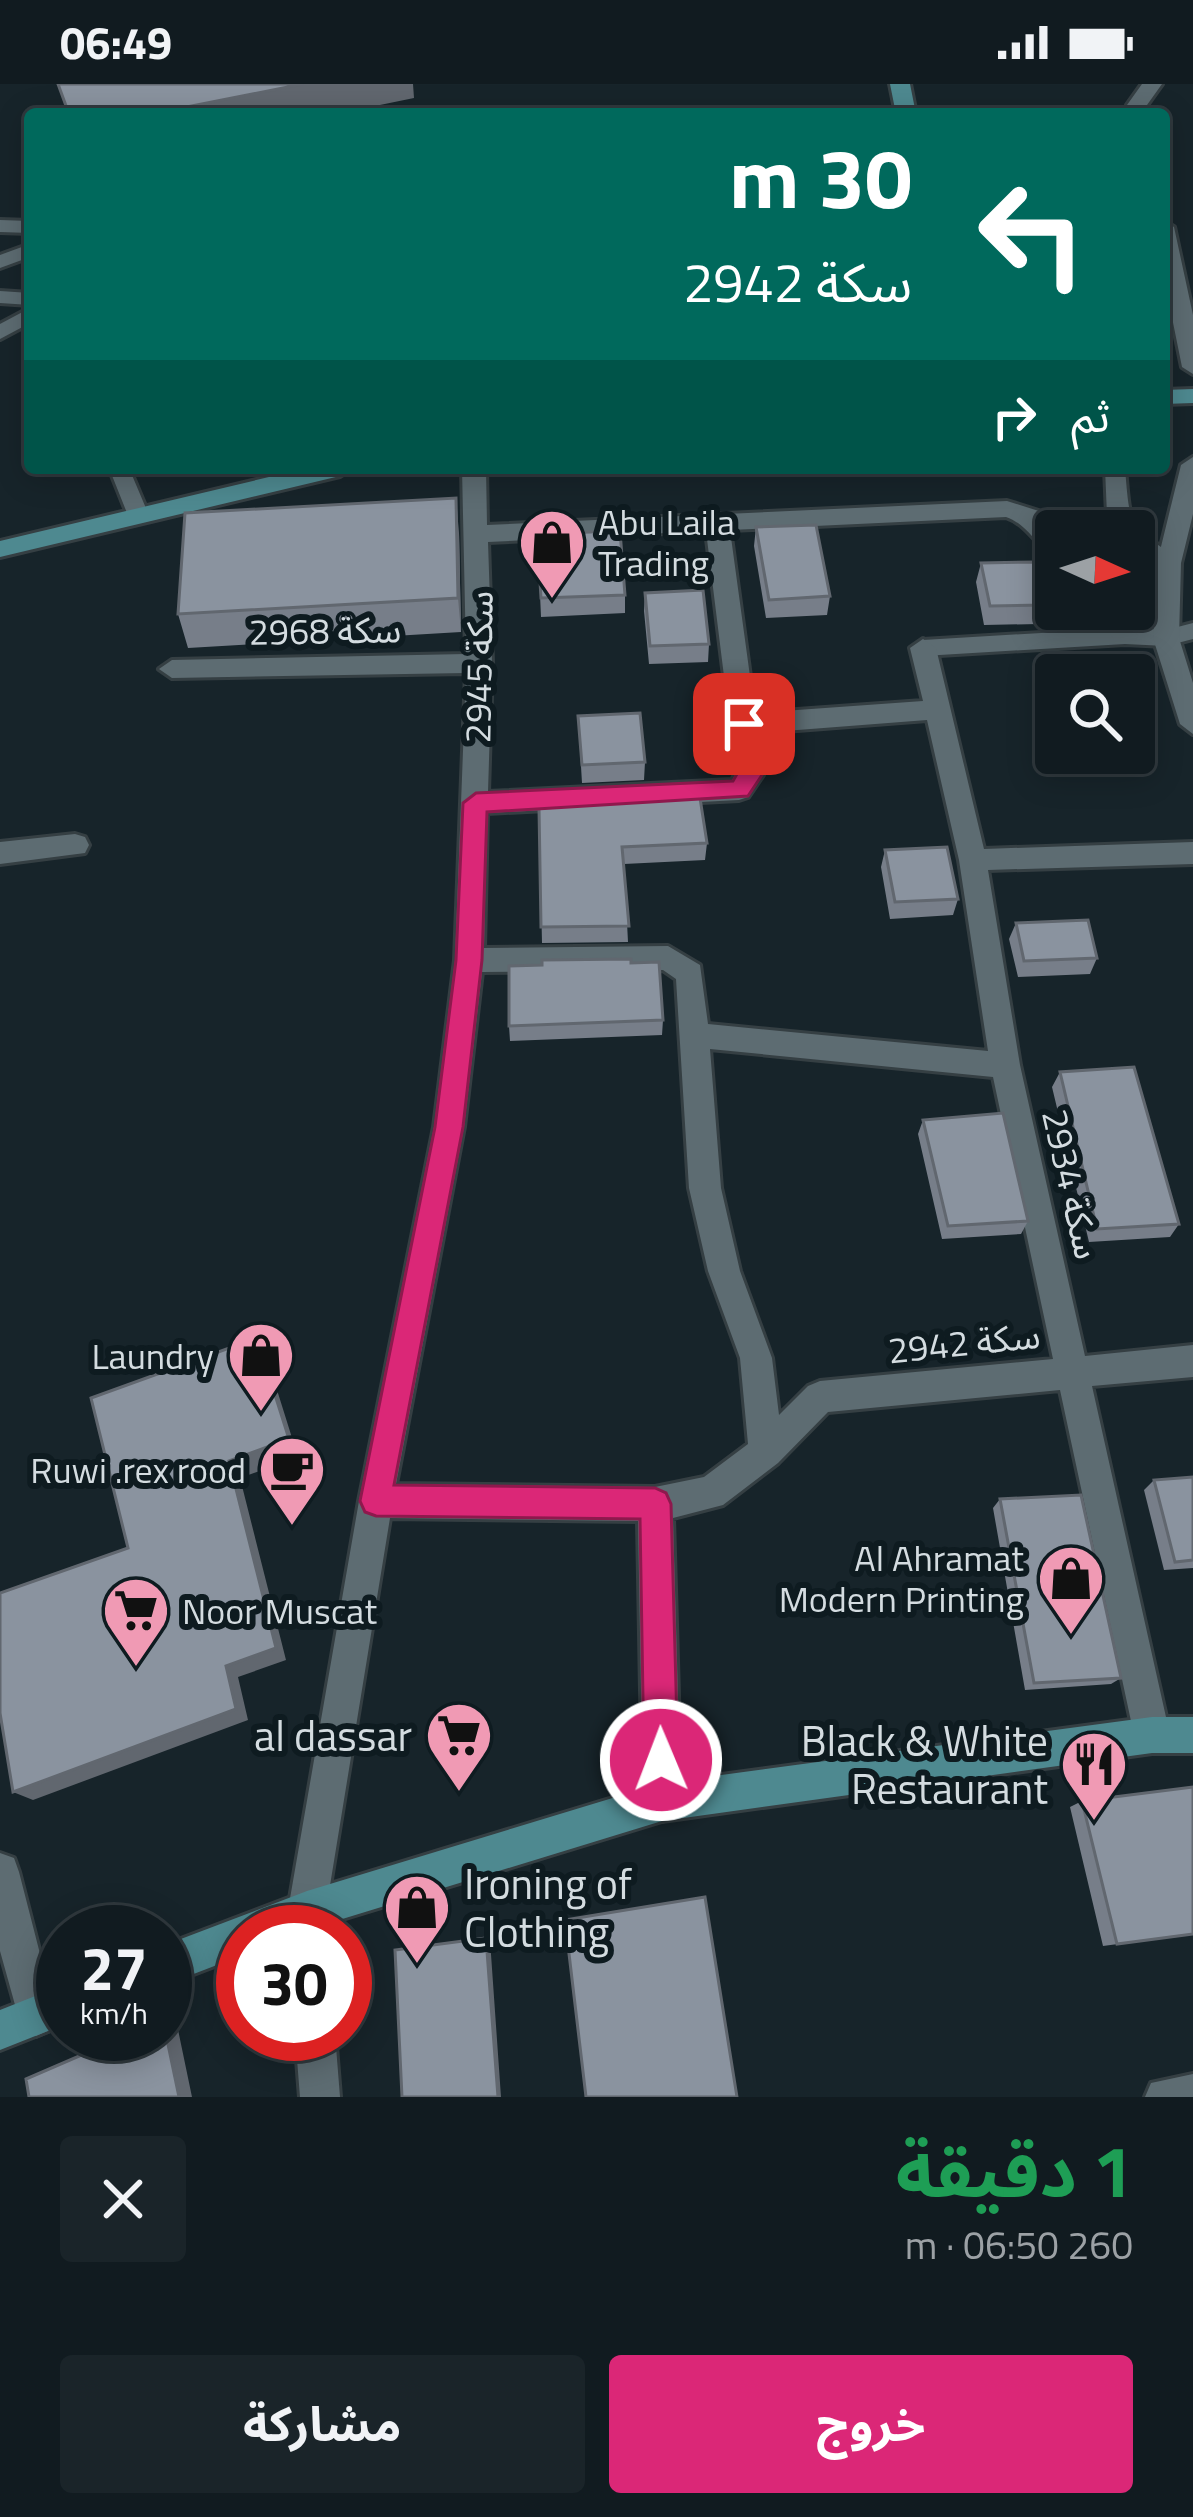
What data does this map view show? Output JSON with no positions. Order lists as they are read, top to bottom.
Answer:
{
  "streets": {
    "street": [
      "سكة 2968",
      "سكة 2945",
      "سكة 2934",
      "سكة 2942"
    ]
  },
  "crossings": [
    ["سكة 2968", "سكة 2945"],
    ["سكة 2945", "سكة 2942"],
    ["سكة 2934", "سكة 2942"]
  ],
  "places": {
    "shop": [
      "Abu Laila Trading",
      "Laundry",
      "Al Ahramat Modern Printing",
      "Ironing of Clothing"
    ],
    "cafe": ["Ruwi .rex rood"],
    "supermarket": ["Noor Muscat", "al dassar"],
    "restaurant": ["Black & White Restaurant"]
  },
  "north": "right",
  "page": {
    "status": "06:49",
    "turn": ["30 m", "سكة 2942"],
    "then": "ثم",
    "speed": "27 km/h",
    "limit": "30",
    "heading": ["1 دقيقة", "260 m · 06:50"],
    "buttons": ["خروج", "مشاركة"]
  }
}
